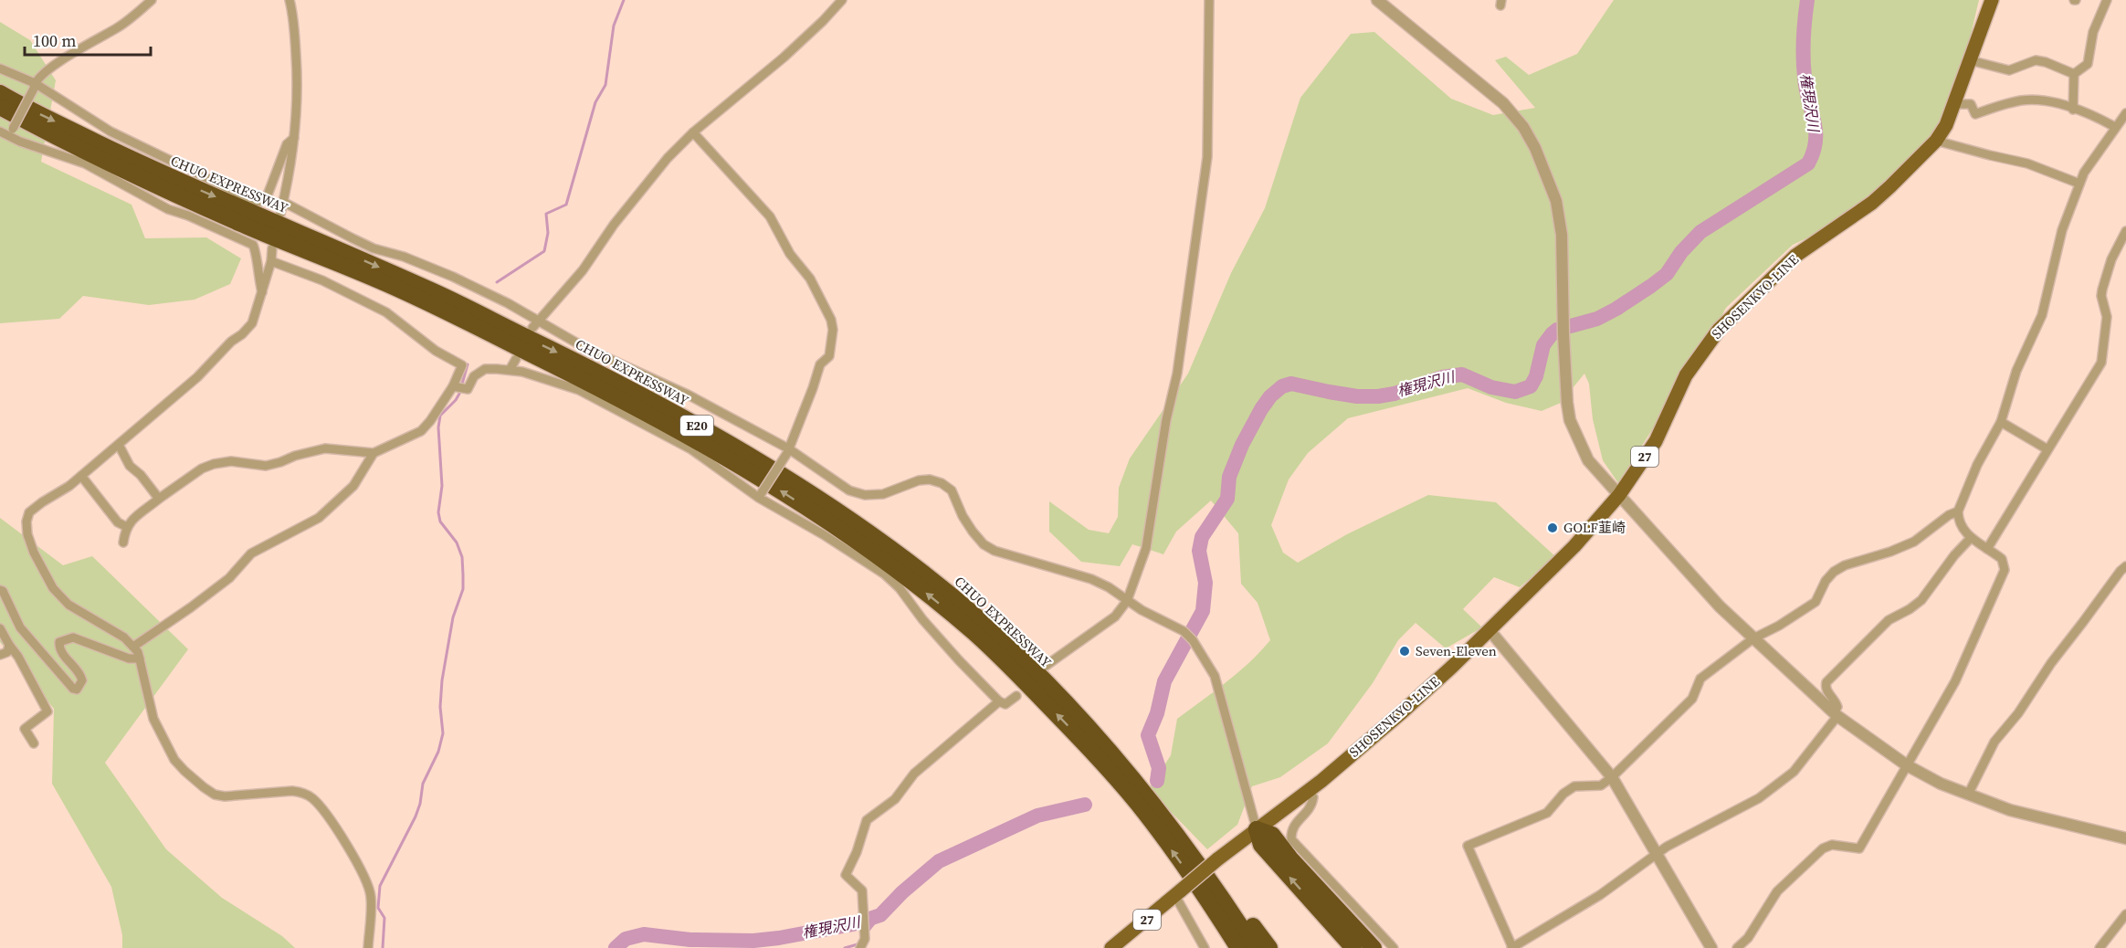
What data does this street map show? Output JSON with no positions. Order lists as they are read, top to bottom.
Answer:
{
  "streets": {
    "highway": ["CHUO EXPRESSWAY", "E20"],
    "main road": ["SHOSENKYO-LINE", "27"]
  },
  "crossings": [
    ["SHOSENKYO-LINE", "27"]
  ],
  "water": ["権現沢川"],
  "places": ["GOLF韮崎", "Seven-Eleven"],
  "scale_bar": "100 m"
}
